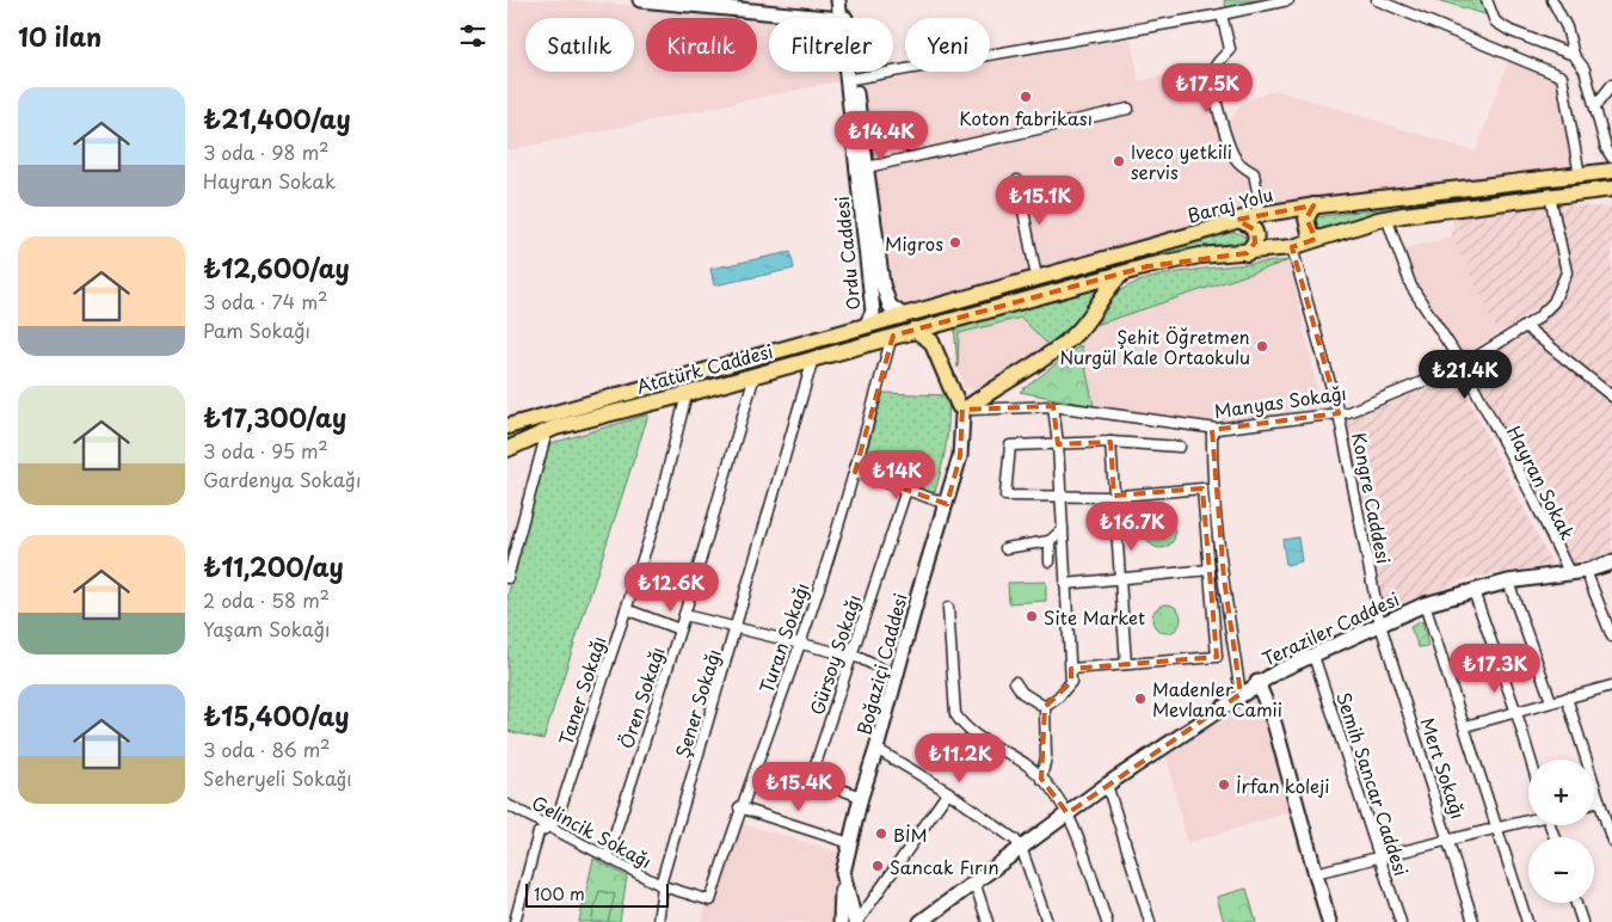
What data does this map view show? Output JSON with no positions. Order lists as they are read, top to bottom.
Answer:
{
  "streets": {
    "main road": [
      "Baraj Yolu",
      "Ordu Caddesi",
      "Atatürk Caddesi",
      "Teraziler Caddesi",
      "Boğaziçi Caddesi"
    ],
    "street": [
      "Manyas Sokağı",
      "Hayran Sokak",
      "Kongre Caddesi",
      "Turan Sokağı",
      "Gürsoy Sokağı",
      "Taner Sokağı",
      "Ören Sokağı",
      "Şener Sokağı",
      "Mert Sokağı",
      "Semih Sancar Caddesi",
      "Gelincik Sokağı"
    ]
  },
  "crossings": [
    ["Baraj Yolu", "Ordu Caddesi"],
    ["Baraj Yolu", "Atatürk Caddesi"],
    ["Ordu Caddesi", "Atatürk Caddesi"],
    ["Atatürk Caddesi", "Turan Sokağı"],
    ["Atatürk Caddesi", "Taner Sokağı"],
    ["Atatürk Caddesi", "Ören Sokağı"],
    ["Atatürk Caddesi", "Şener Sokağı"],
    ["Manyas Sokağı", "Hayran Sokak"],
    ["Manyas Sokağı", "Kongre Caddesi"],
    ["Manyas Sokağı", "Boğaziçi Caddesi"],
    ["Hayran Sokak", "Teraziler Caddesi"],
    ["Kongre Caddesi", "Teraziler Caddesi"],
    ["Kongre Caddesi", "Mert Sokağı"],
    ["Teraziler Caddesi", "Mert Sokağı"],
    ["Teraziler Caddesi", "Semih Sancar Caddesi"],
    ["Turan Sokağı", "Şener Sokağı"],
    ["Turan Sokağı", "Gelincik Sokağı"],
    ["Gürsoy Sokağı", "Boğaziçi Caddesi"],
    ["Taner Sokağı", "Gelincik Sokağı"],
    ["Ören Sokağı", "Gelincik Sokağı"],
    ["Şener Sokağı", "Gelincik Sokağı"]
  ],
  "places": [
    "Koton fabrikası",
    "Iveco yetkili servis",
    "Migros",
    "Şehit Öğretmen Nurgül Kale Ortaokulu",
    "Site Market",
    "Madenler Mevlana Camii",
    "İrfan koleji",
    "BİM",
    "Sancak Fırın"
  ],
  "scale_bar": "100 m",
  "page": {
    "heading": "10 ilan",
    "chip": [
      "Satılık",
      "Kiralık",
      "Filtreler",
      "Yeni"
    ],
    "price": [
      "₺17.5K",
      "₺14.4K",
      "₺15.1K",
      "₺21.4K",
      "₺14K",
      "₺16.7K",
      "₺12.6K",
      "₺17.3K",
      "₺11.2K",
      "₺15.4K"
    ],
    "list": [
      {
        "name": "₺21,400/ay",
        "note": "3 oda · 98 m² · Hayran Sokak"
      },
      {
        "name": "₺12,600/ay",
        "note": "3 oda · 74 m² · Pam Sokağı"
      },
      {
        "name": "₺17,300/ay",
        "note": "3 oda · 95 m² · Gardenya Sokağı"
      },
      {
        "name": "₺11,200/ay",
        "note": "2 oda · 58 m² · Yaşam Sokağı"
      },
      {
        "name": "₺15,400/ay",
        "note": "3 oda · 86 m² · Seheryeli Sokağı"
      }
    ],
    "map_buttons": ["+", "−"],
    "scale": "100 m"
  }
}
